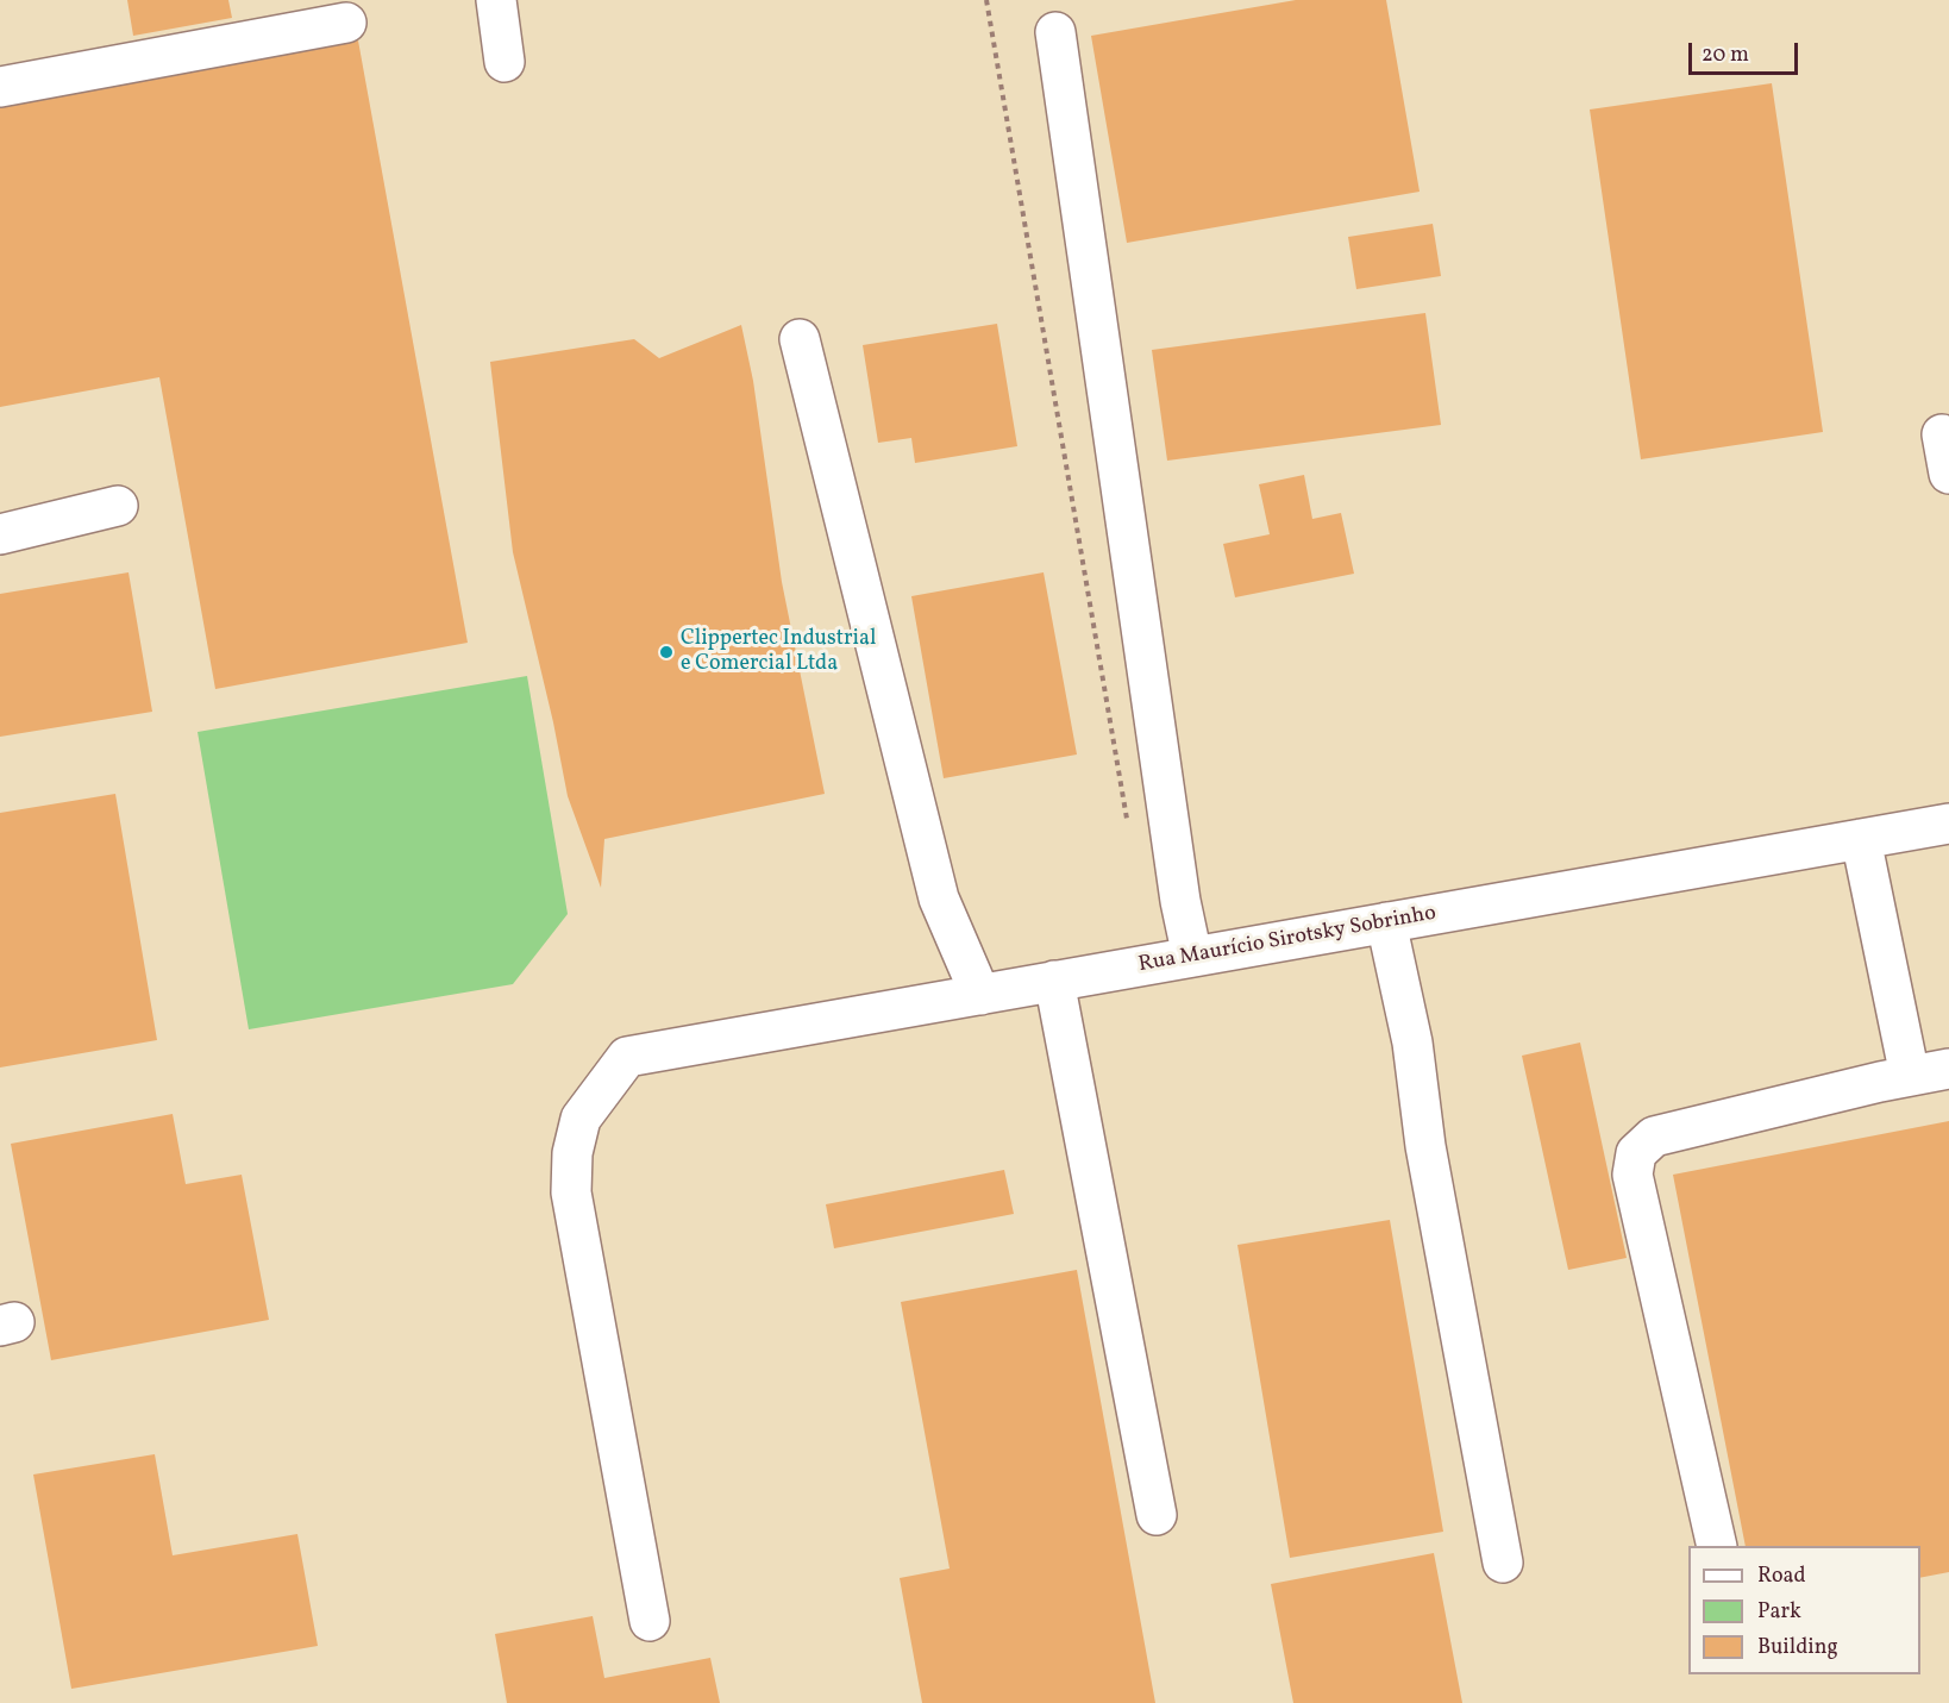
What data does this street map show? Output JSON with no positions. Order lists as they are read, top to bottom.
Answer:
{
  "streets": {
    "street": ["Rua Maurício Sirotsky Sobrinho"]
  },
  "places": ["Clippertec Industrial e Comercial Ltda"],
  "legend": ["Road", "Park", "Building"],
  "scale_bar": "20 m"
}
